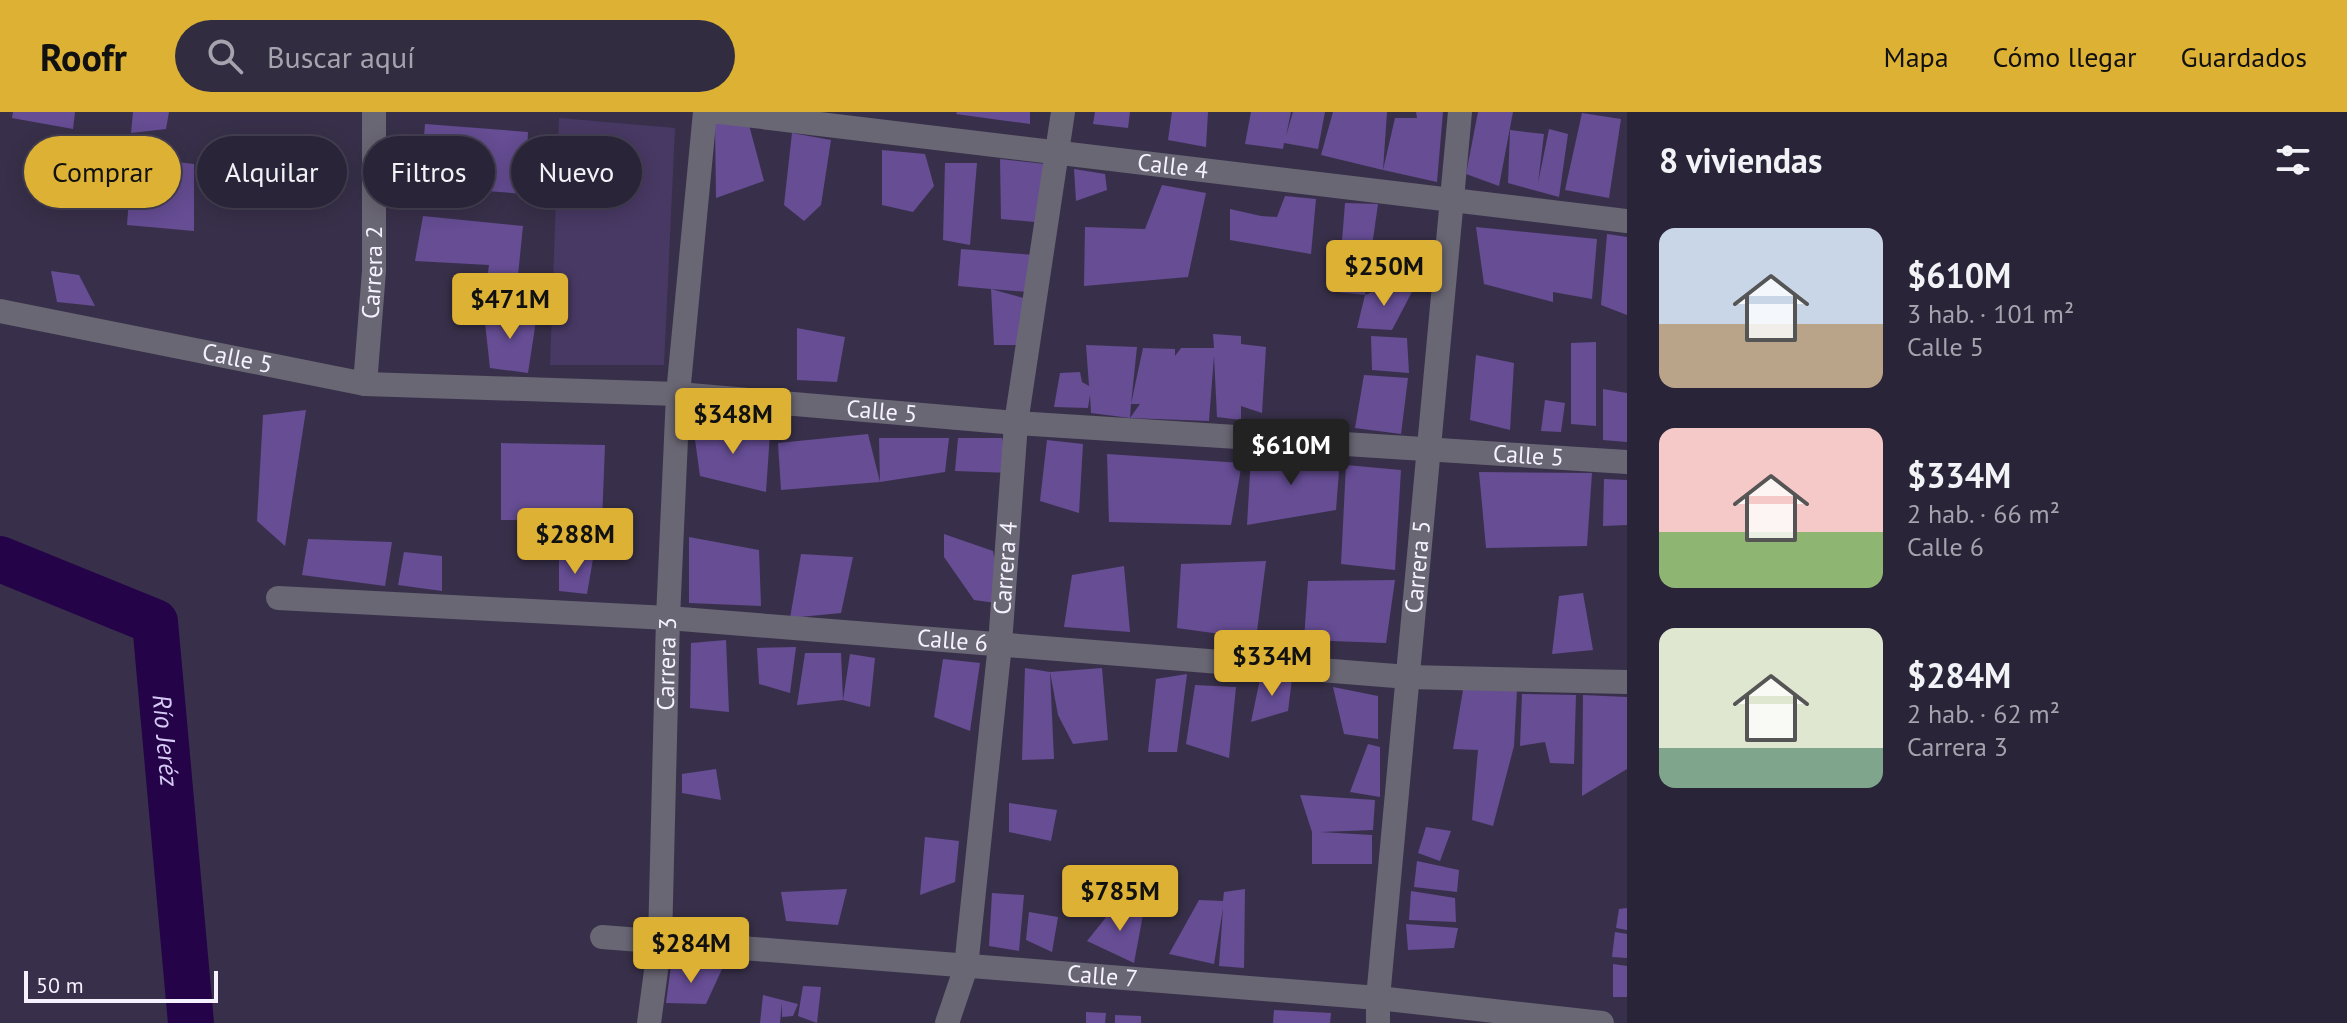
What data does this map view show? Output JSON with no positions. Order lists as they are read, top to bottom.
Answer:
{
  "streets": {
    "street": [
      "Calle 4",
      "Carrera 2",
      "Calle 5",
      "Carrera 5",
      "Carrera 4",
      "Calle 6",
      "Carrera 3",
      "Calle 7"
    ]
  },
  "crossings": [
    ["Calle 4", "Carrera 5"],
    ["Calle 4", "Carrera 4"],
    ["Carrera 2", "Calle 5"],
    ["Calle 5", "Carrera 5"],
    ["Calle 5", "Carrera 4"],
    ["Calle 5", "Carrera 3"],
    ["Carrera 5", "Calle 6"],
    ["Carrera 5", "Calle 7"],
    ["Carrera 4", "Calle 6"],
    ["Carrera 4", "Calle 7"],
    ["Calle 6", "Carrera 3"],
    ["Carrera 3", "Calle 7"]
  ],
  "water": ["Río Jeréz"],
  "scale_bar": "50 m",
  "page": {
    "header": "Roofr",
    "search": "Buscar aquí",
    "nav": ["Mapa", "Cómo llegar", "Guardados"],
    "heading": "8 viviendas",
    "chip": [
      "Comprar",
      "Alquilar",
      "Filtros",
      "Nuevo"
    ],
    "list": [
      {
        "name": "$610M",
        "note": "3 hab. · 101 m² · Calle 5"
      },
      {
        "name": "$334M",
        "note": "2 hab. · 66 m² · Calle 6"
      },
      {
        "name": "$284M",
        "note": "2 hab. · 62 m² · Carrera 3"
      }
    ],
    "price": [
      "$250M",
      "$471M",
      "$348M",
      "$610M",
      "$288M",
      "$334M",
      "$785M",
      "$284M"
    ],
    "scale": "50 m"
  }
}
